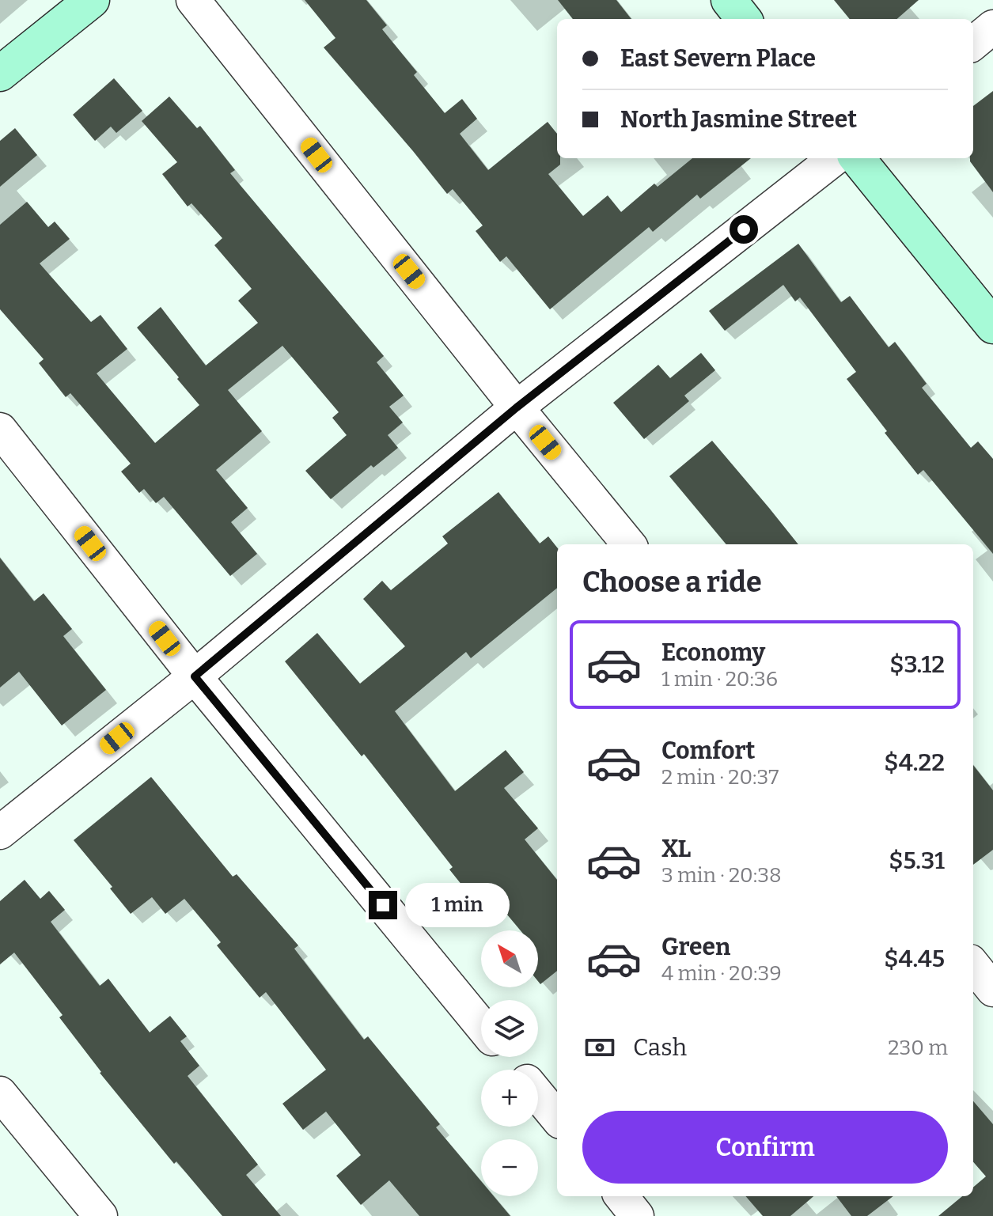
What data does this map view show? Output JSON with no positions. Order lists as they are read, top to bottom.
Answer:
{
  "north": "top left",
  "page": {
    "banner": ["East Severn Place", "North Jasmine Street"],
    "heading": "Choose a ride",
    "list": [
      {
        "name": "Economy",
        "note": "1 min · 20:36",
        "value": "$3.12"
      },
      {
        "name": "Comfort",
        "note": "2 min · 20:37",
        "value": "$4.22"
      },
      {
        "name": "XL",
        "note": "3 min · 20:38",
        "value": "$5.31"
      },
      {
        "name": "Green",
        "note": "4 min · 20:39",
        "value": "$4.45"
      }
    ],
    "bubble": "1 min",
    "map_buttons": ["+", "−"],
    "pay": ["Cash", "230 m"],
    "buttons": "Confirm"
  }
}
